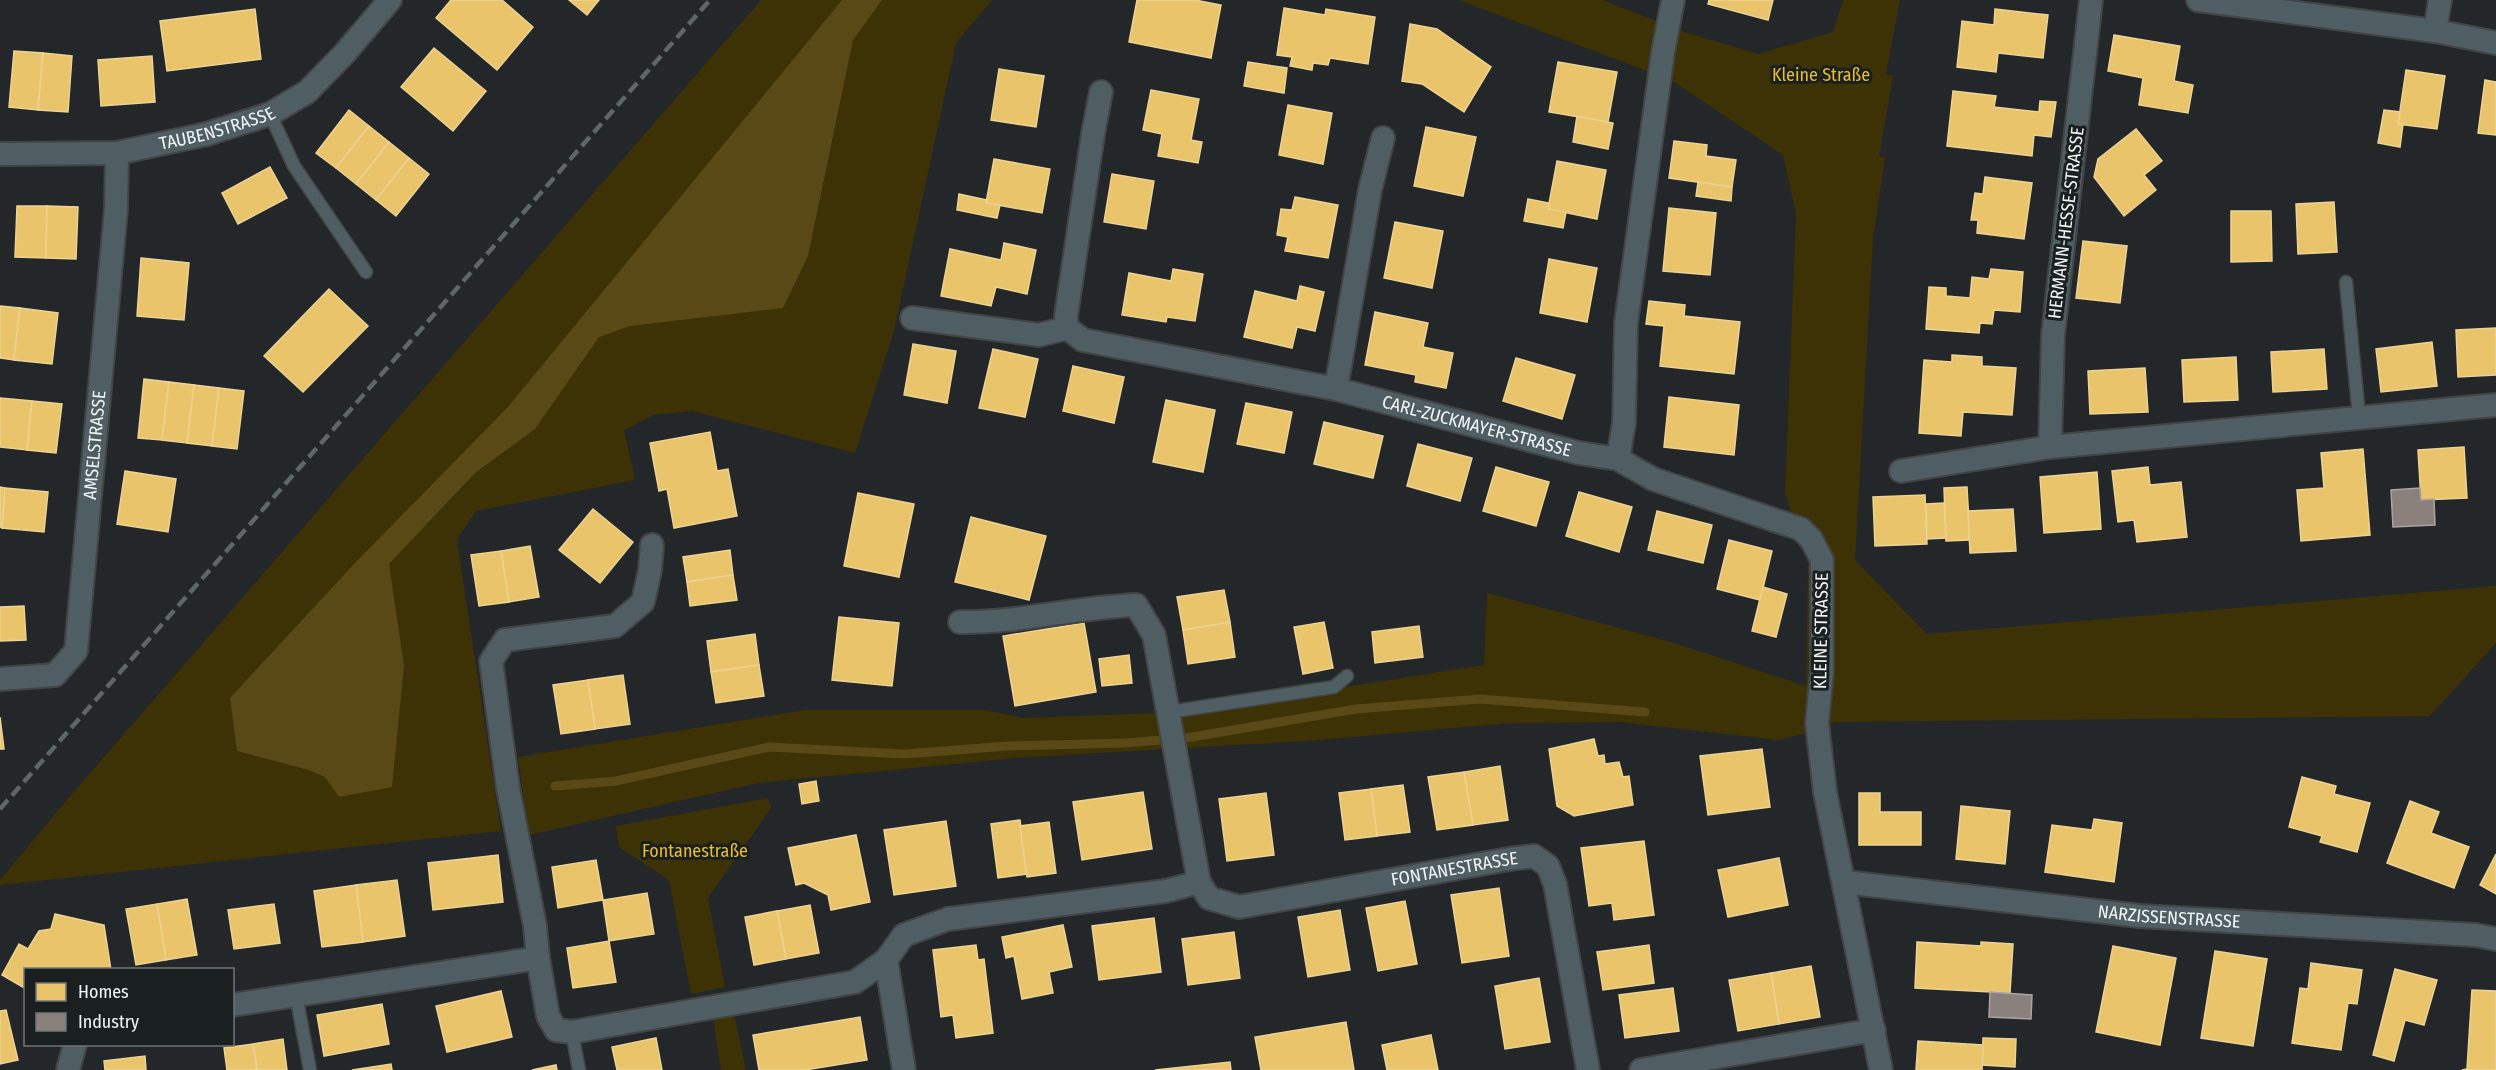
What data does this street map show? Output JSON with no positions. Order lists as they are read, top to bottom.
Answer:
{
  "streets": {
    "street": [
      "TAUBENSTRASSE",
      "HERMANN-HESSE-STRASSE",
      "CARL-ZUCKMAYER-STRASSE",
      "AMSELSTRASSE",
      "KLEINE STRASSE",
      "FONTANESTRASSE",
      "NARZISSENSTRASSE"
    ]
  },
  "crossings": [
    ["TAUBENSTRASSE", "AMSELSTRASSE"],
    ["CARL-ZUCKMAYER-STRASSE", "KLEINE STRASSE"],
    ["KLEINE STRASSE", "NARZISSENSTRASSE"]
  ],
  "parks": ["Kleine Straße", "Fontanestraße"],
  "legend": ["Homes", "Industry"]
}
